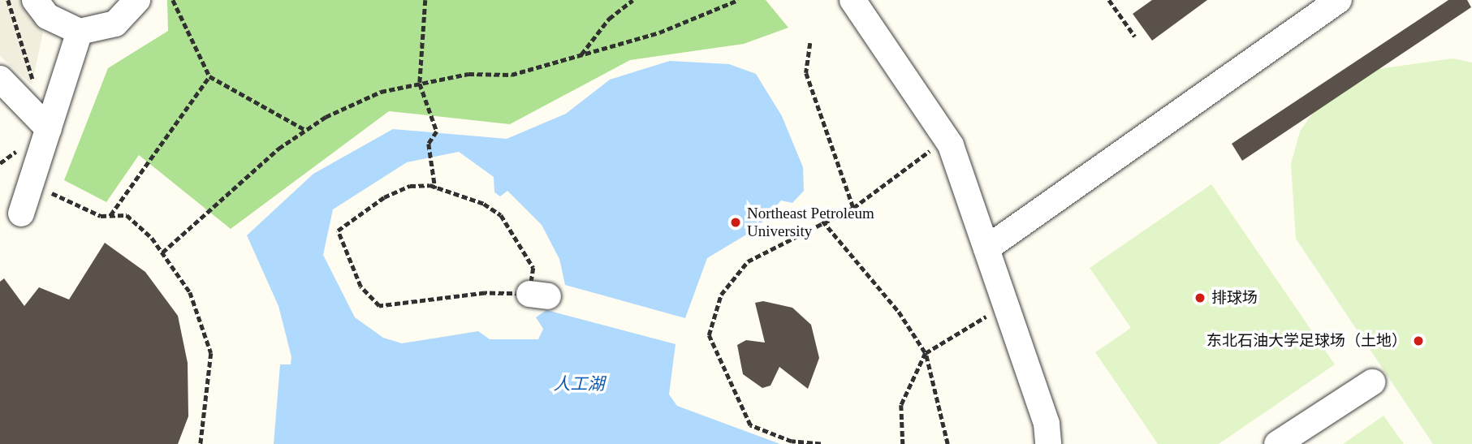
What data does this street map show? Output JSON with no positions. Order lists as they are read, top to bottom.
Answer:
{
  "water": ["人工湖"],
  "places": ["Northeast Petroleum University", "排球场", "东北石油大学足球场（土地）"]
}
